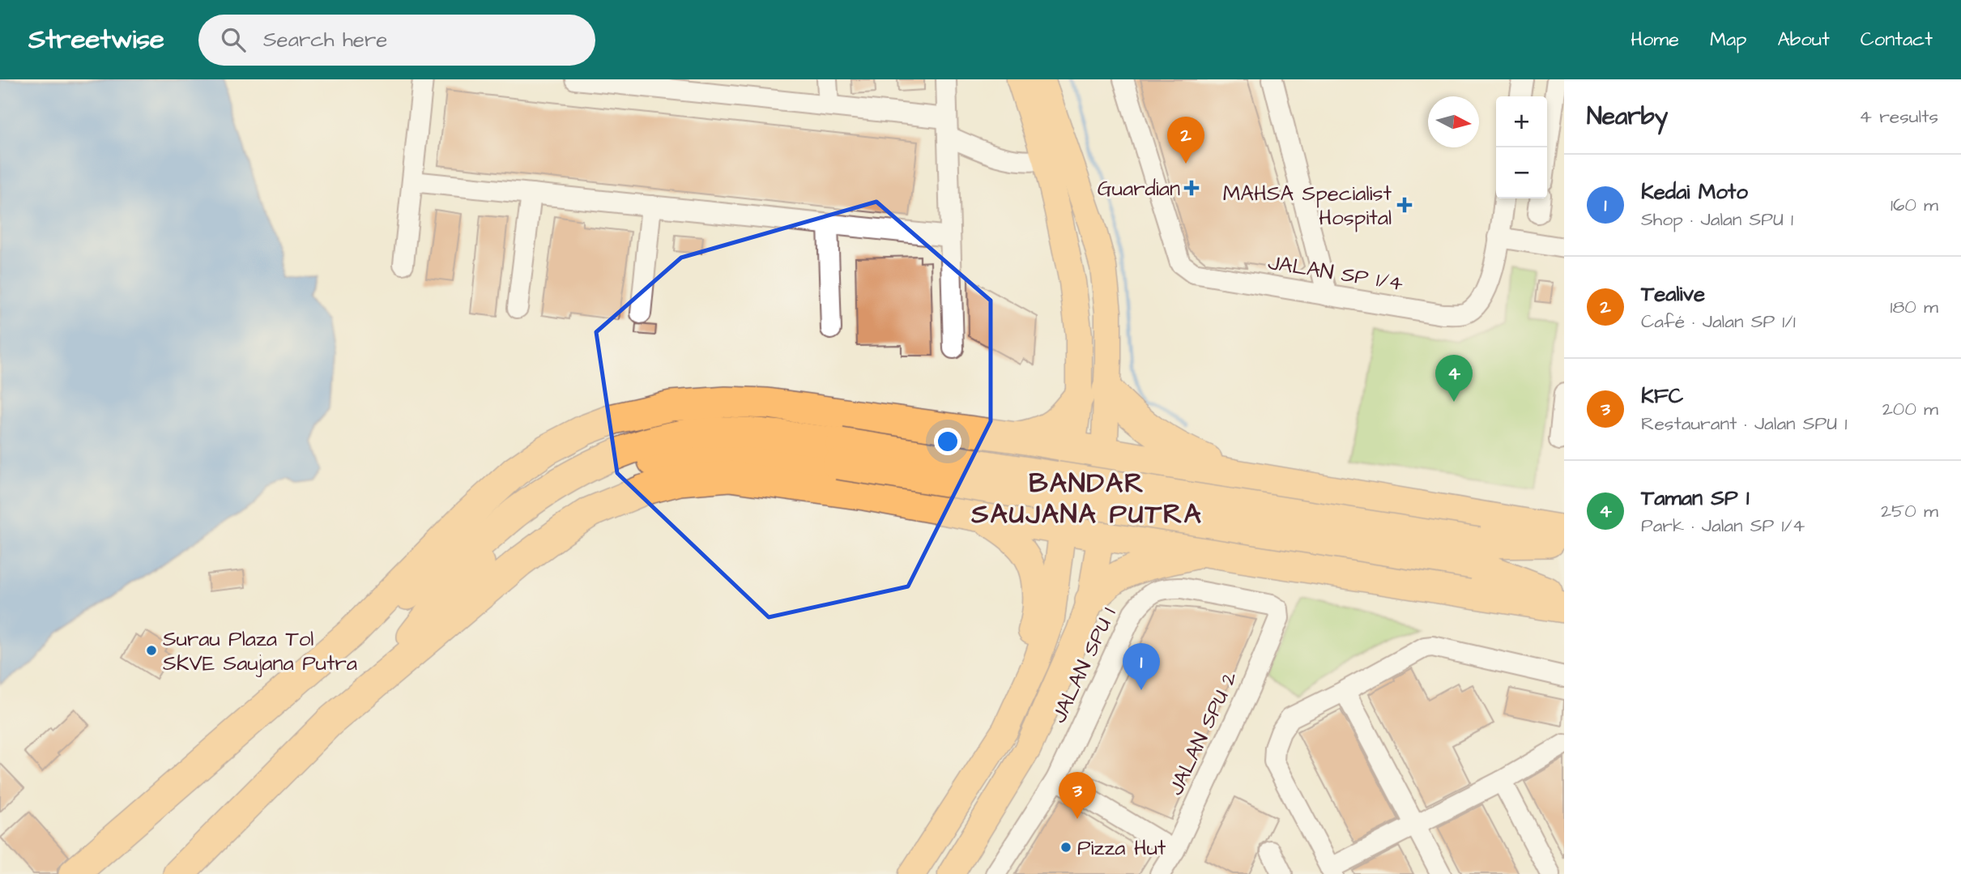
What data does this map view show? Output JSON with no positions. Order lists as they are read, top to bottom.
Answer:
{
  "streets": {
    "street": ["JALAN SP 1/4", "JALAN SPU 1", "JALAN SPU 2"]
  },
  "crossings": [
    ["JALAN SPU 1", "JALAN SPU 2"]
  ],
  "districts": ["BANDAR SAUJANA PUTRA"],
  "places": {
    "health": ["Guardian", "MAHSA Specialist Hospital"],
    "other": ["Surau Plaza Tol SKVE Saujana Putra", "Pizza Hut"]
  },
  "north": "right",
  "page": {
    "header": "Streetwise",
    "search": "Search here",
    "nav": [
      "Home",
      "Map",
      "About",
      "Contact"
    ],
    "heading": ["Nearby", "4 results"],
    "map_buttons": ["+", "−"],
    "pins": [
      "2",
      "4",
      "1",
      "3"
    ],
    "list": [
      {
        "mark": "1",
        "name": "Kedai Moto",
        "note": "Shop · Jalan SPU 1",
        "value": "160 m"
      },
      {
        "mark": "2",
        "name": "Tealive",
        "note": "Café · Jalan SP 1/1",
        "value": "180 m"
      },
      {
        "mark": "3",
        "name": "KFC",
        "note": "Restaurant · Jalan SPU 1",
        "value": "200 m"
      },
      {
        "mark": "4",
        "name": "Taman SP 1",
        "note": "Park · Jalan SP 1/4",
        "value": "250 m"
      }
    ]
  }
}
